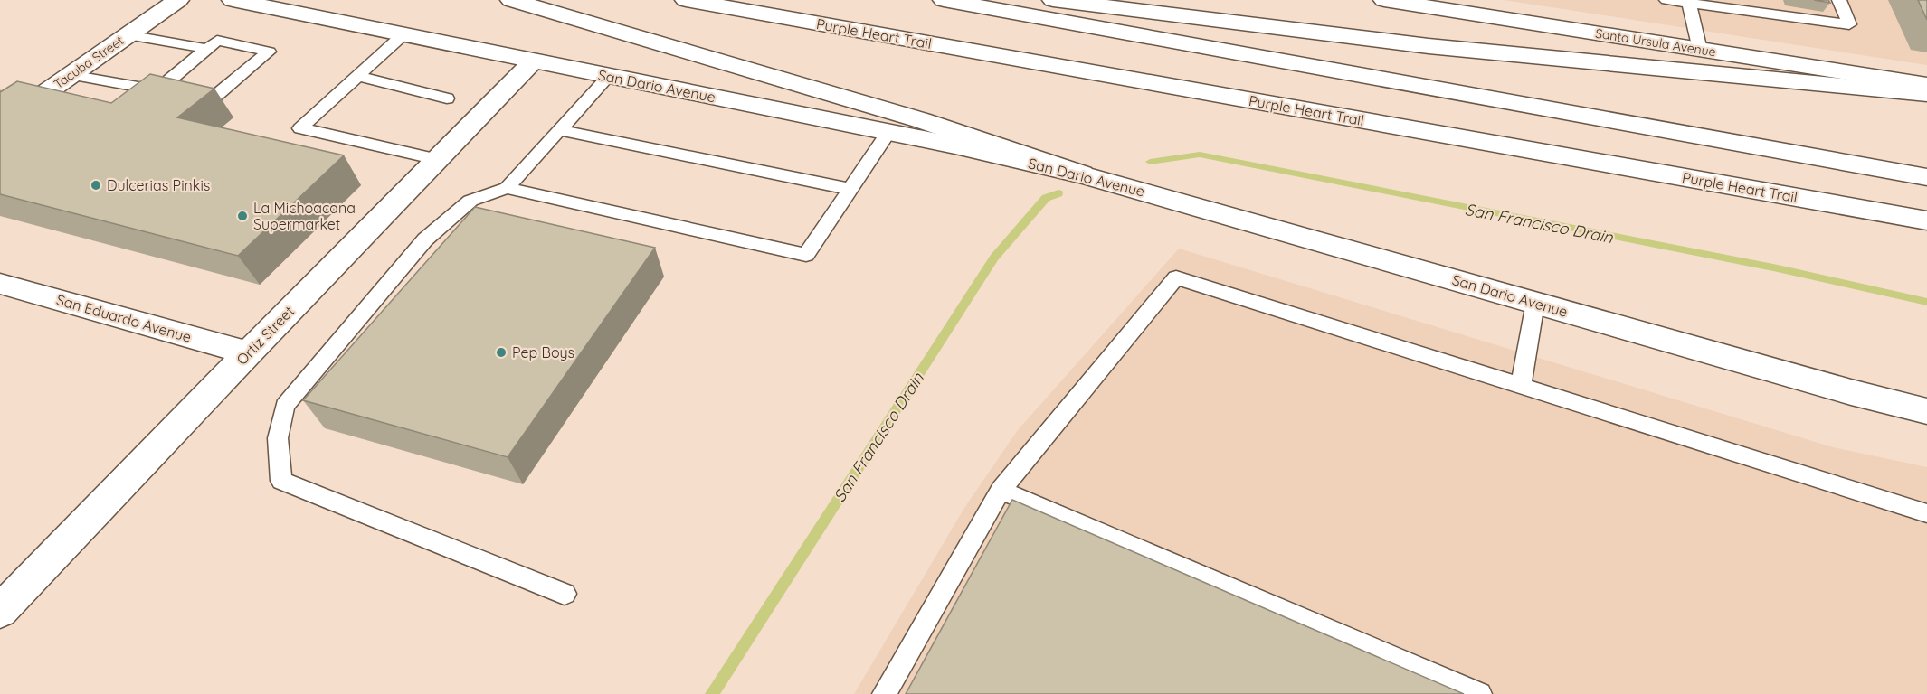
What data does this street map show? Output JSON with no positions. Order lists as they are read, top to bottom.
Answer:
{
  "streets": {
    "main road": [
      "Purple Heart Trail",
      "Santa Ursula Avenue",
      "Tacuba Street",
      "San Dario Avenue",
      "San Eduardo Avenue",
      "Ortiz Street"
    ]
  },
  "crossings": [
    ["San Dario Avenue", "Ortiz Street"],
    ["San Eduardo Avenue", "Ortiz Street"]
  ],
  "water": ["San Francisco Drain"],
  "places": ["Dulcerias Pinkis", "La Michoacana Supermarket", "Pep Boys"]
}
